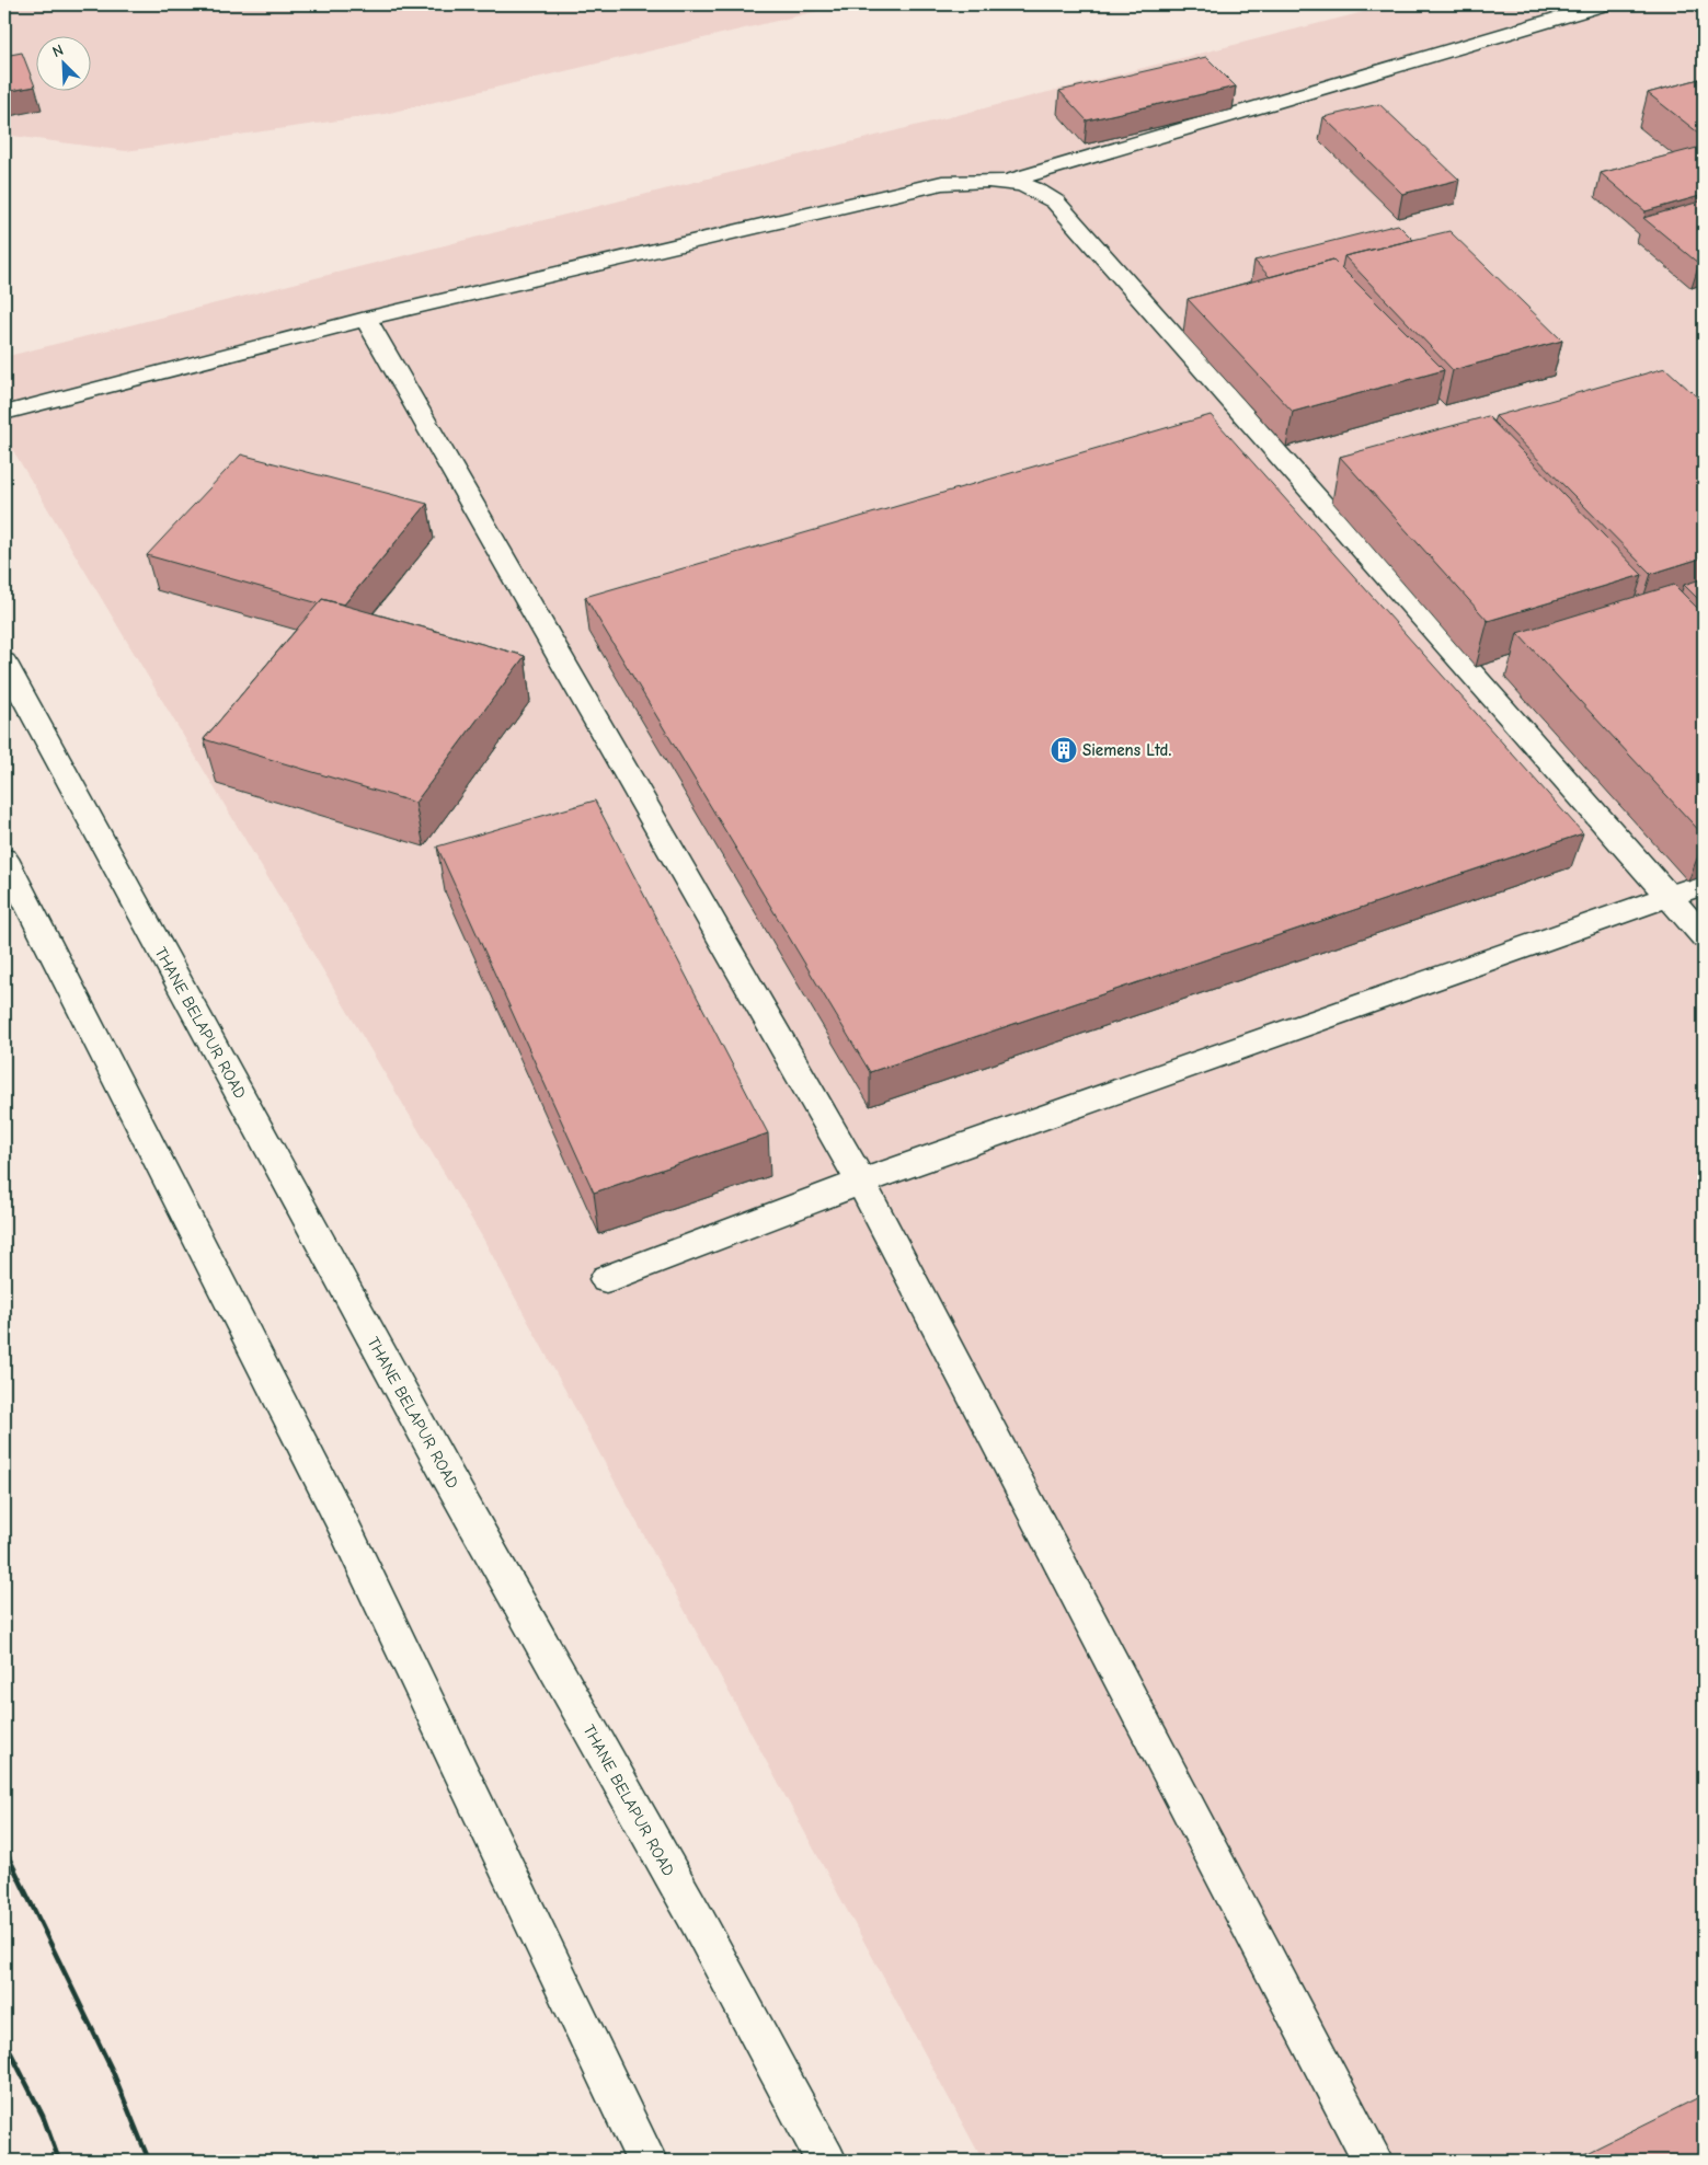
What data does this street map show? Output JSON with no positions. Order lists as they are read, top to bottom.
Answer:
{
  "streets": {
    "main road": ["THANE BELAPUR ROAD"]
  },
  "places": {
    "building": ["Siemens Ltd."]
  },
  "north": "top left"
}
